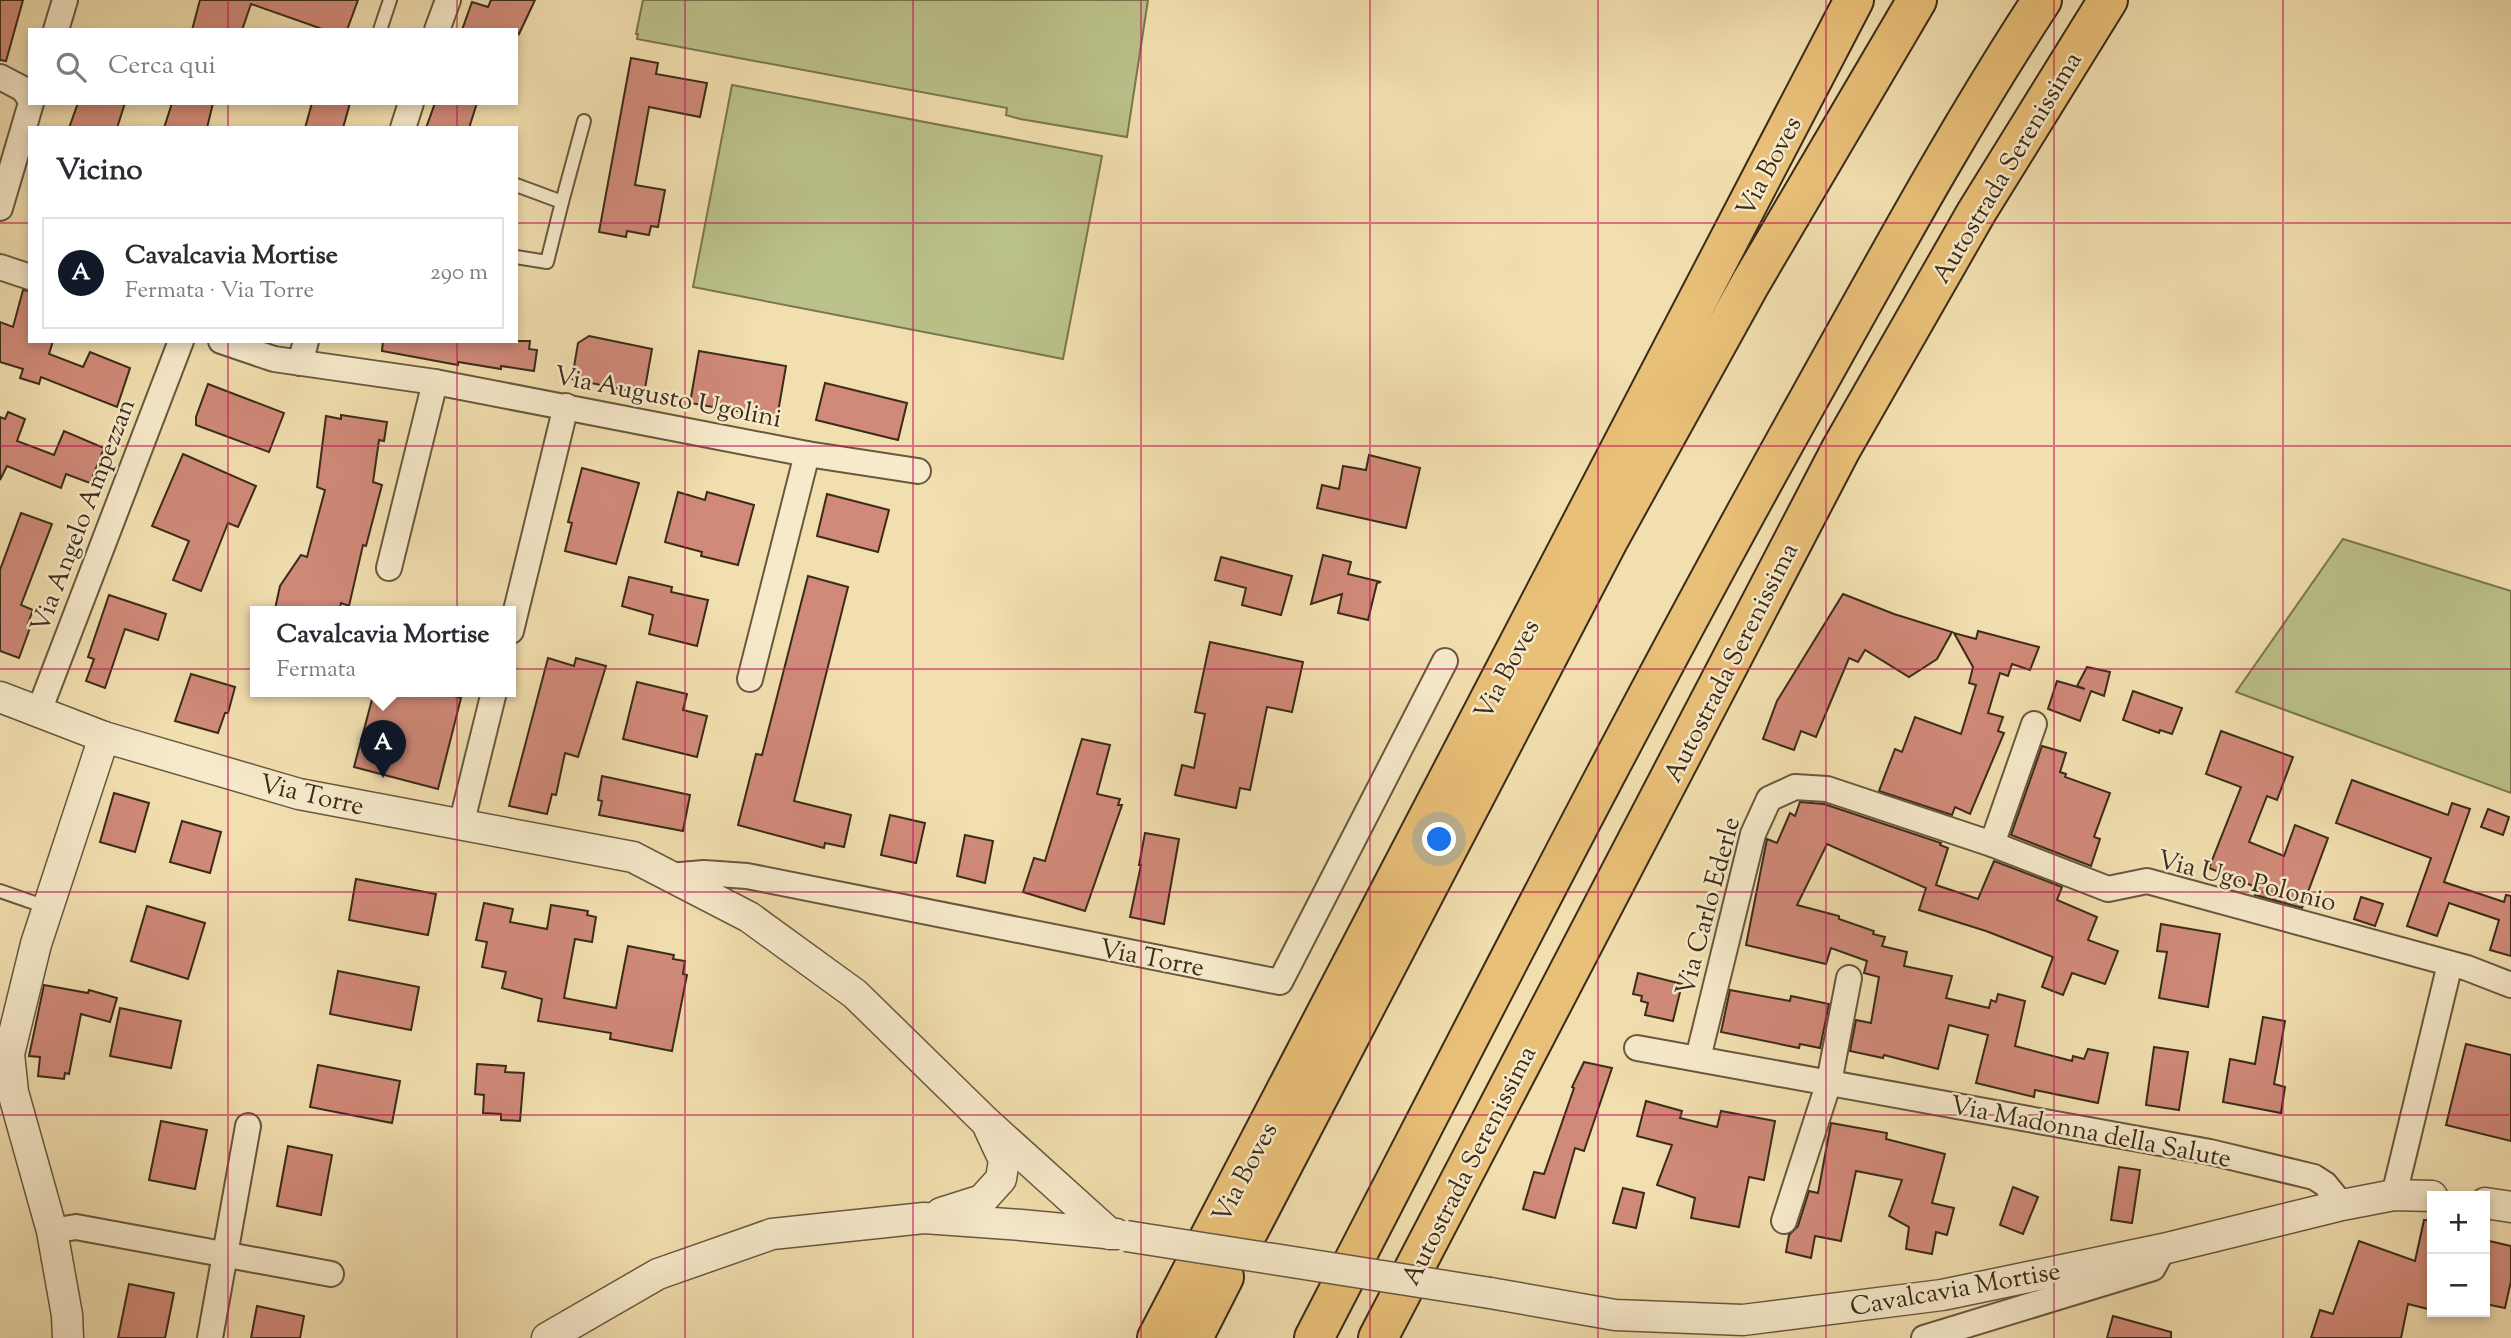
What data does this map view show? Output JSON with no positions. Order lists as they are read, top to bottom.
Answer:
{
  "streets": {
    "highway": ["Via Boves", "Autostrada Serenissima"],
    "street": [
      "Via Augusto Ugolini",
      "Via Angelo Ampezzan",
      "Via Torre",
      "Via Ugo Polonio",
      "Via Carlo Ederle",
      "Via Madonna della Salute",
      "Cavalcavia Mortise"
    ]
  },
  "crossings": [
    ["Via Angelo Ampezzan", "Via Torre"],
    ["Via Torre", "Cavalcavia Mortise"],
    ["Via Ugo Polonio", "Via Carlo Ederle"],
    ["Via Carlo Ederle", "Via Madonna della Salute"],
    ["Via Madonna della Salute", "Cavalcavia Mortise"]
  ],
  "page": {
    "search": "Cerca qui",
    "heading": "Vicino",
    "list": [
      {
        "mark": "A",
        "name": "Cavalcavia Mortise",
        "note": "Fermata · Via Torre",
        "value": "290 m"
      }
    ],
    "popup": ["Cavalcavia Mortise", "Fermata"],
    "pins": "A",
    "map_buttons": ["+", "−"]
  }
}
